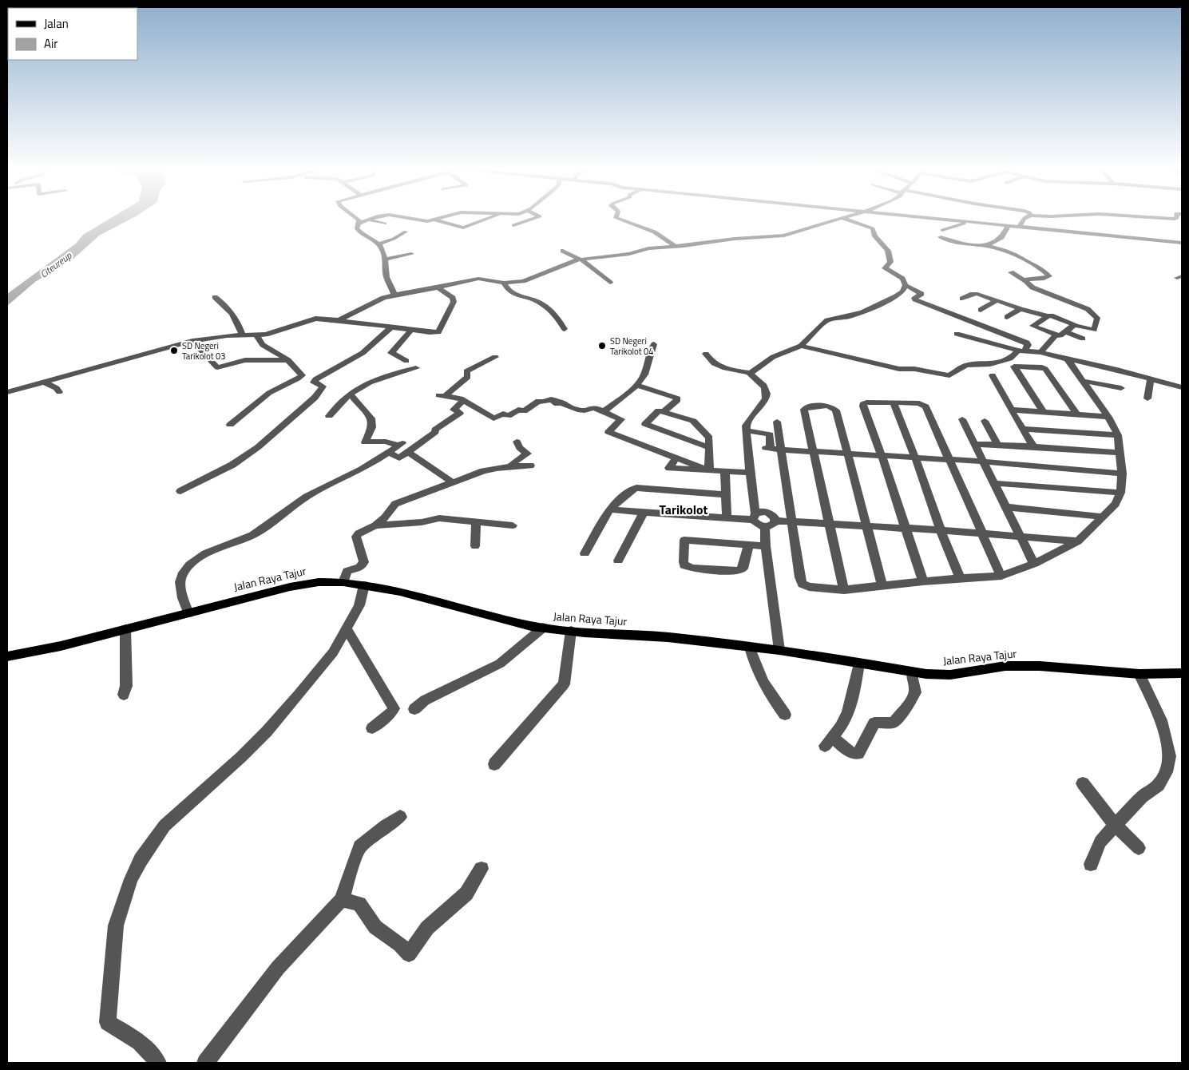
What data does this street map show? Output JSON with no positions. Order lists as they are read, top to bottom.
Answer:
{
  "streets": {
    "main road": ["Jalan Raya Tajur"]
  },
  "districts": ["Tarikolot"],
  "water": ["Citeureup"],
  "places": ["SD Negeri Tarikolot 04", "SD Negeri Tarikolot 03"],
  "legend": ["Jalan", "Air"]
}
